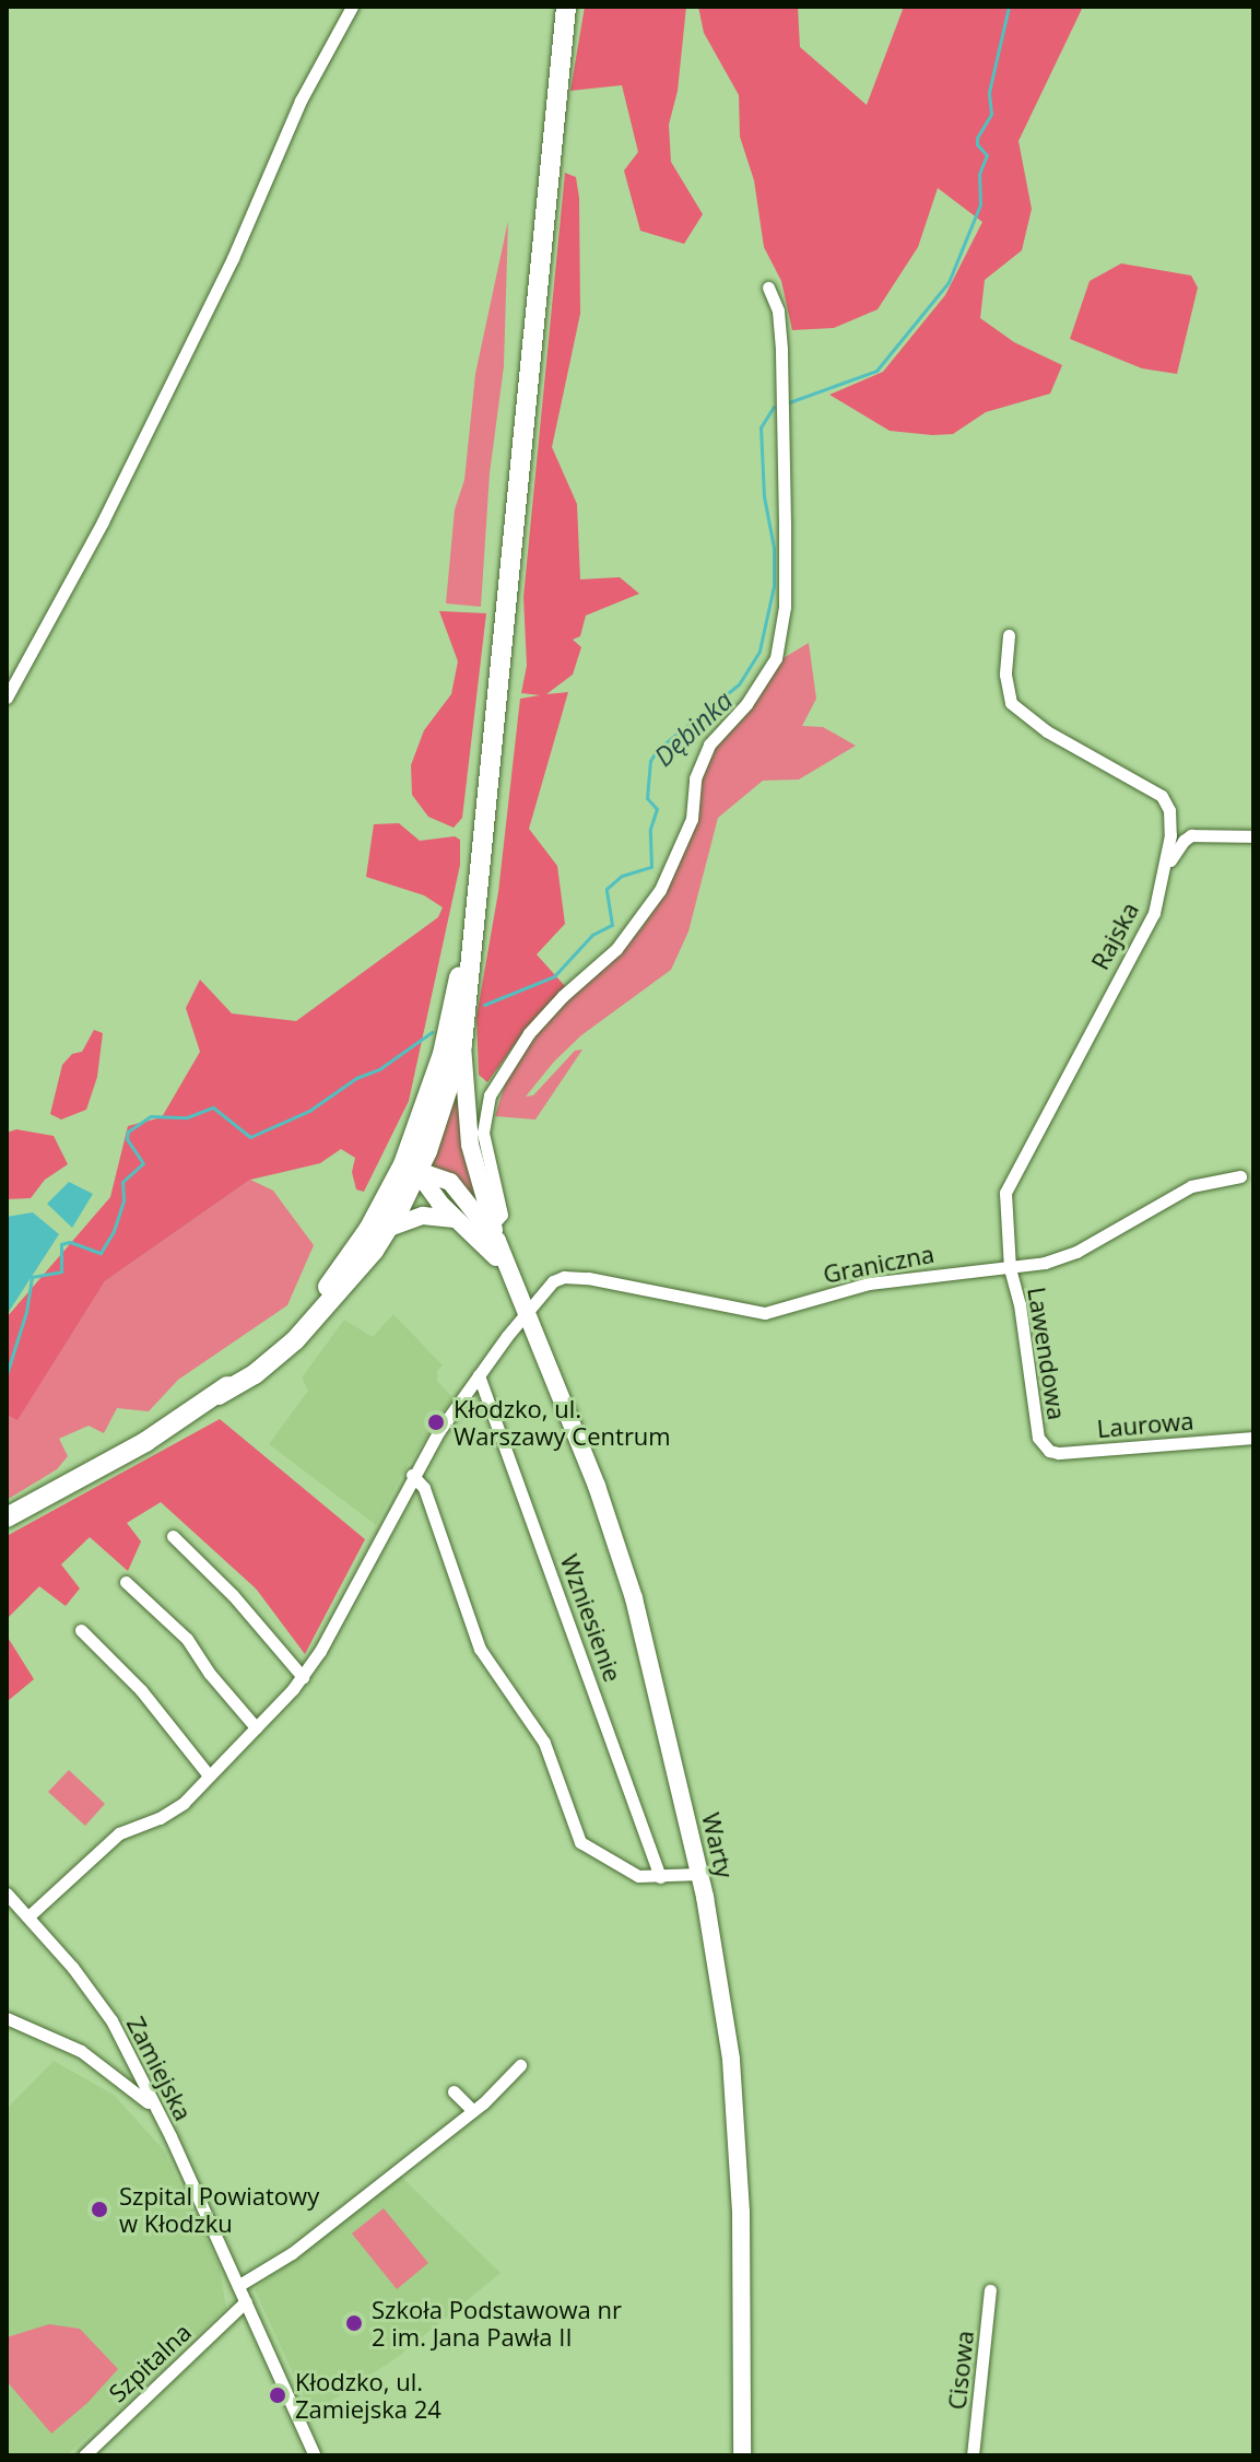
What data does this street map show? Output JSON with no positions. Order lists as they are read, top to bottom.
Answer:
{
  "streets": {
    "main road": ["Warty"],
    "street": [
      "Rajska",
      "Graniczna",
      "Lawendowa",
      "Laurowa",
      "Wzniesienie",
      "Zamiejska",
      "Szpitalna",
      "Cisowa"
    ]
  },
  "crossings": [
    ["Rajska", "Graniczna"],
    ["Rajska", "Lawendowa"],
    ["Graniczna", "Lawendowa"],
    ["Graniczna", "Warty"],
    ["Lawendowa", "Laurowa"],
    ["Zamiejska", "Szpitalna"]
  ],
  "water": ["Dębinka"],
  "places": [
    "Kłodzko, ul. Warszawy Centrum",
    "Szpital Powiatowy w Kłodzku",
    "Szkoła Podstawowa nr 2 im. Jana Pawła II",
    "Kłodzko, ul. Zamiejska 24"
  ]
}
